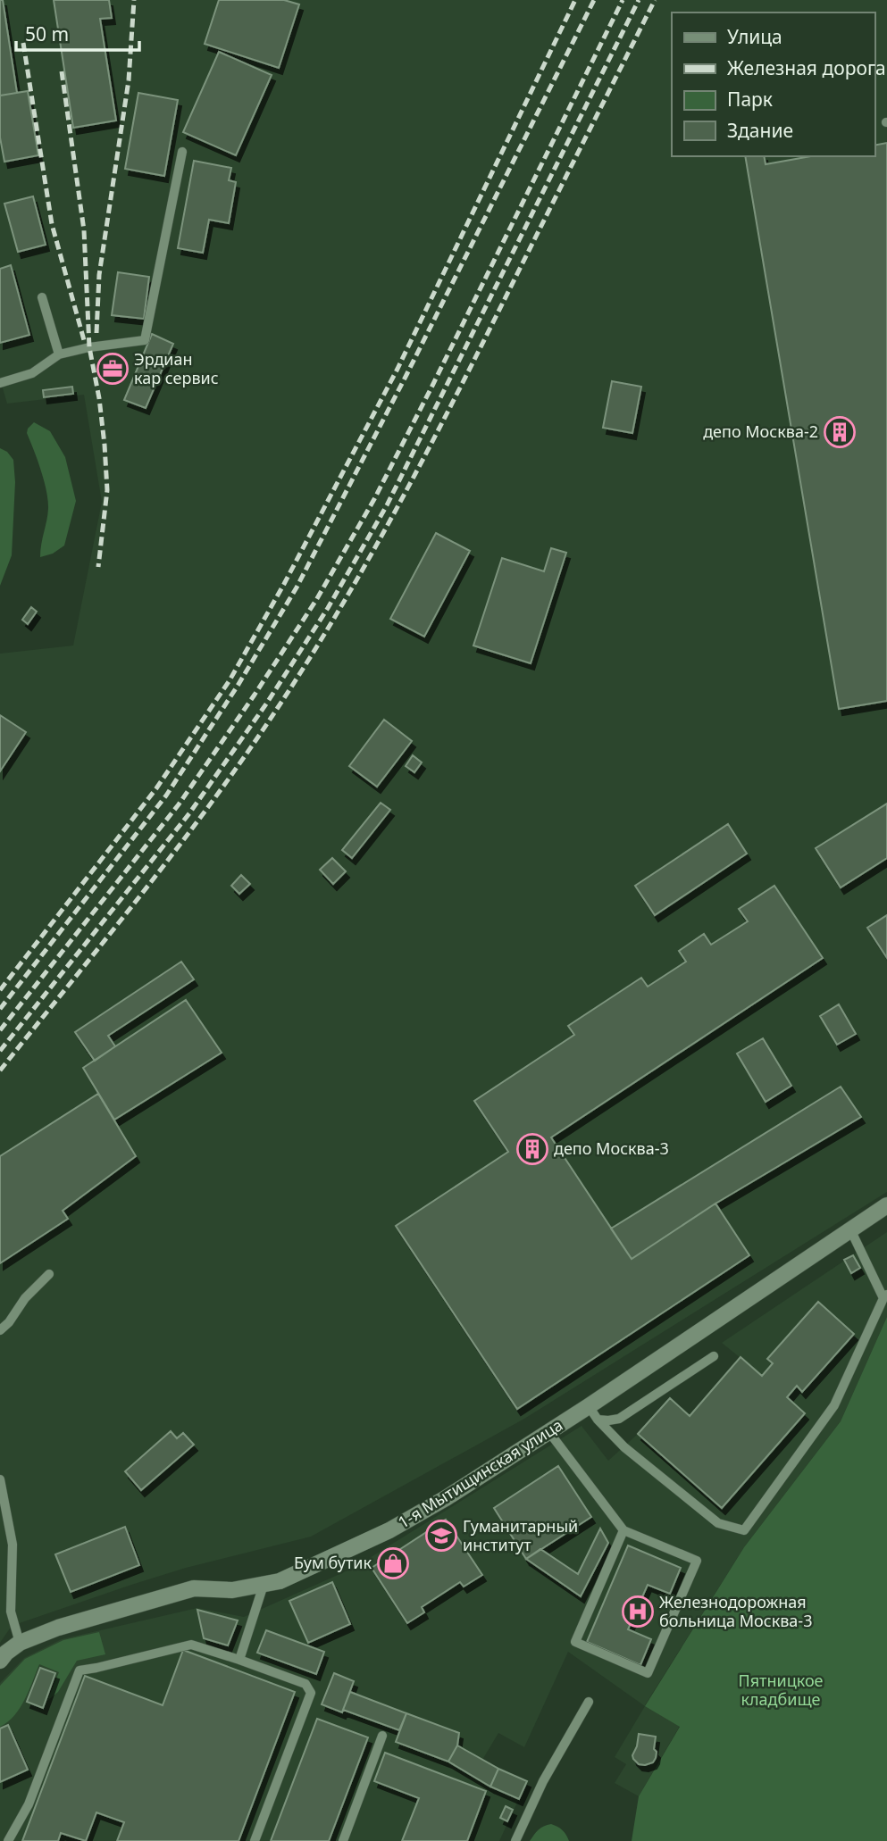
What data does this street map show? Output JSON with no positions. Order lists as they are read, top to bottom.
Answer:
{
  "streets": {
    "street": ["1-я Мытищинская улица"]
  },
  "parks": ["Пятницкое кладбище"],
  "places": {
    "office": ["Эрдиан кар сервис"],
    "building": ["депо Москва-2", "депо Москва-3"],
    "school or university": ["Гуманитарный институт"],
    "shop": ["Бум бутик"],
    "hospital": ["Железнодорожная больница Москва-3"]
  },
  "legend": [
    "Улица",
    "Железная дорога",
    "Парк",
    "Здание"
  ],
  "scale_bar": "50 m"
}
